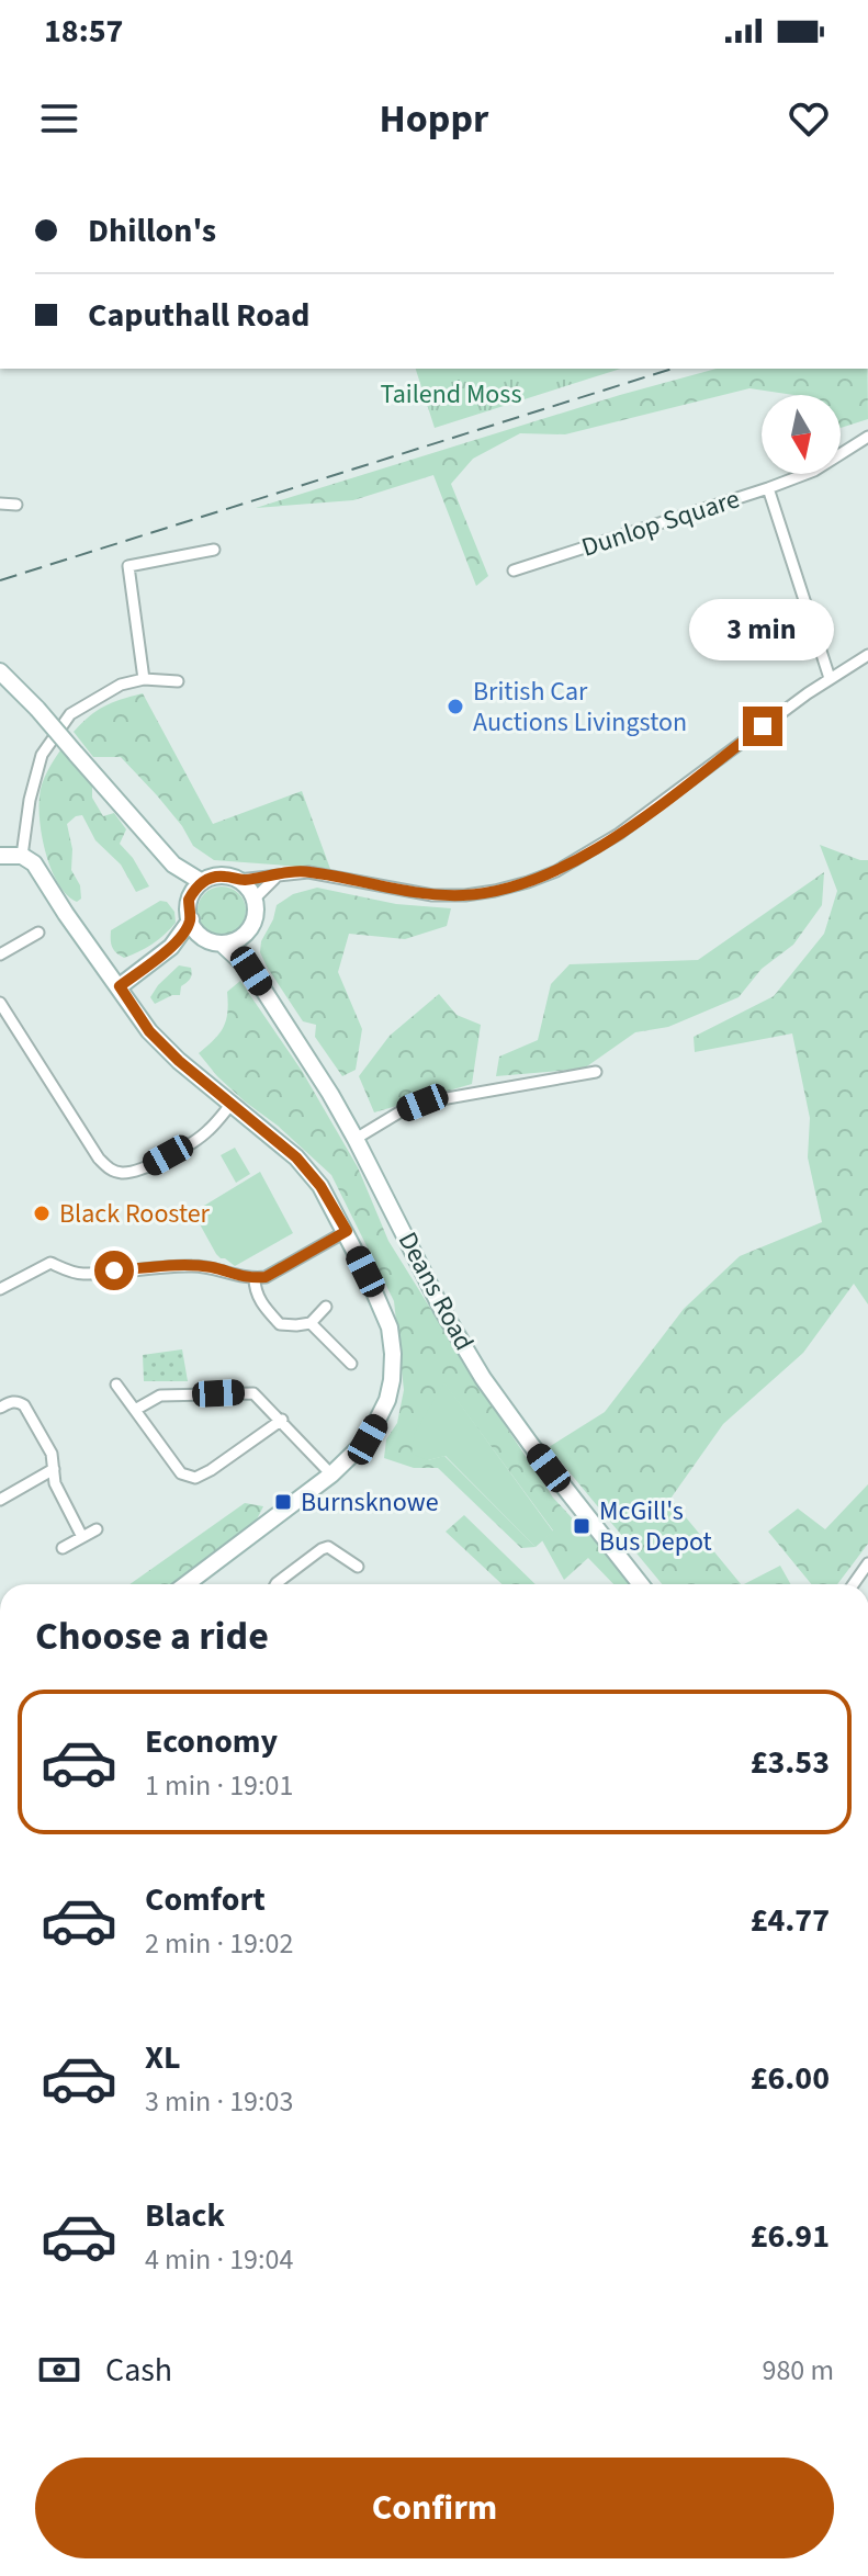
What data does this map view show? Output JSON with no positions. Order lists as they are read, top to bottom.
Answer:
{
  "streets": {
    "street": ["Dunlop Square", "Deans Road"]
  },
  "parks": ["Tailend Moss"],
  "places": {
    "other": ["British Car Auctions Livingston", "Black Rooster"],
    "transit": ["Burnsknowe", "McGill's Bus Depot"]
  },
  "north": "bottom",
  "page": {
    "status": "18:57",
    "header": "Hoppr",
    "banner": ["Dhillon's", "Caputhall Road"],
    "bubble": "3 min",
    "heading": "Choose a ride",
    "list": [
      {
        "name": "Economy",
        "note": "1 min · 19:01",
        "value": "£3.53"
      },
      {
        "name": "Comfort",
        "note": "2 min · 19:02",
        "value": "£4.77"
      },
      {
        "name": "XL",
        "note": "3 min · 19:03",
        "value": "£6.00"
      },
      {
        "name": "Black",
        "note": "4 min · 19:04",
        "value": "£6.91"
      }
    ],
    "pay": ["Cash", "980 m"],
    "buttons": "Confirm"
  }
}
